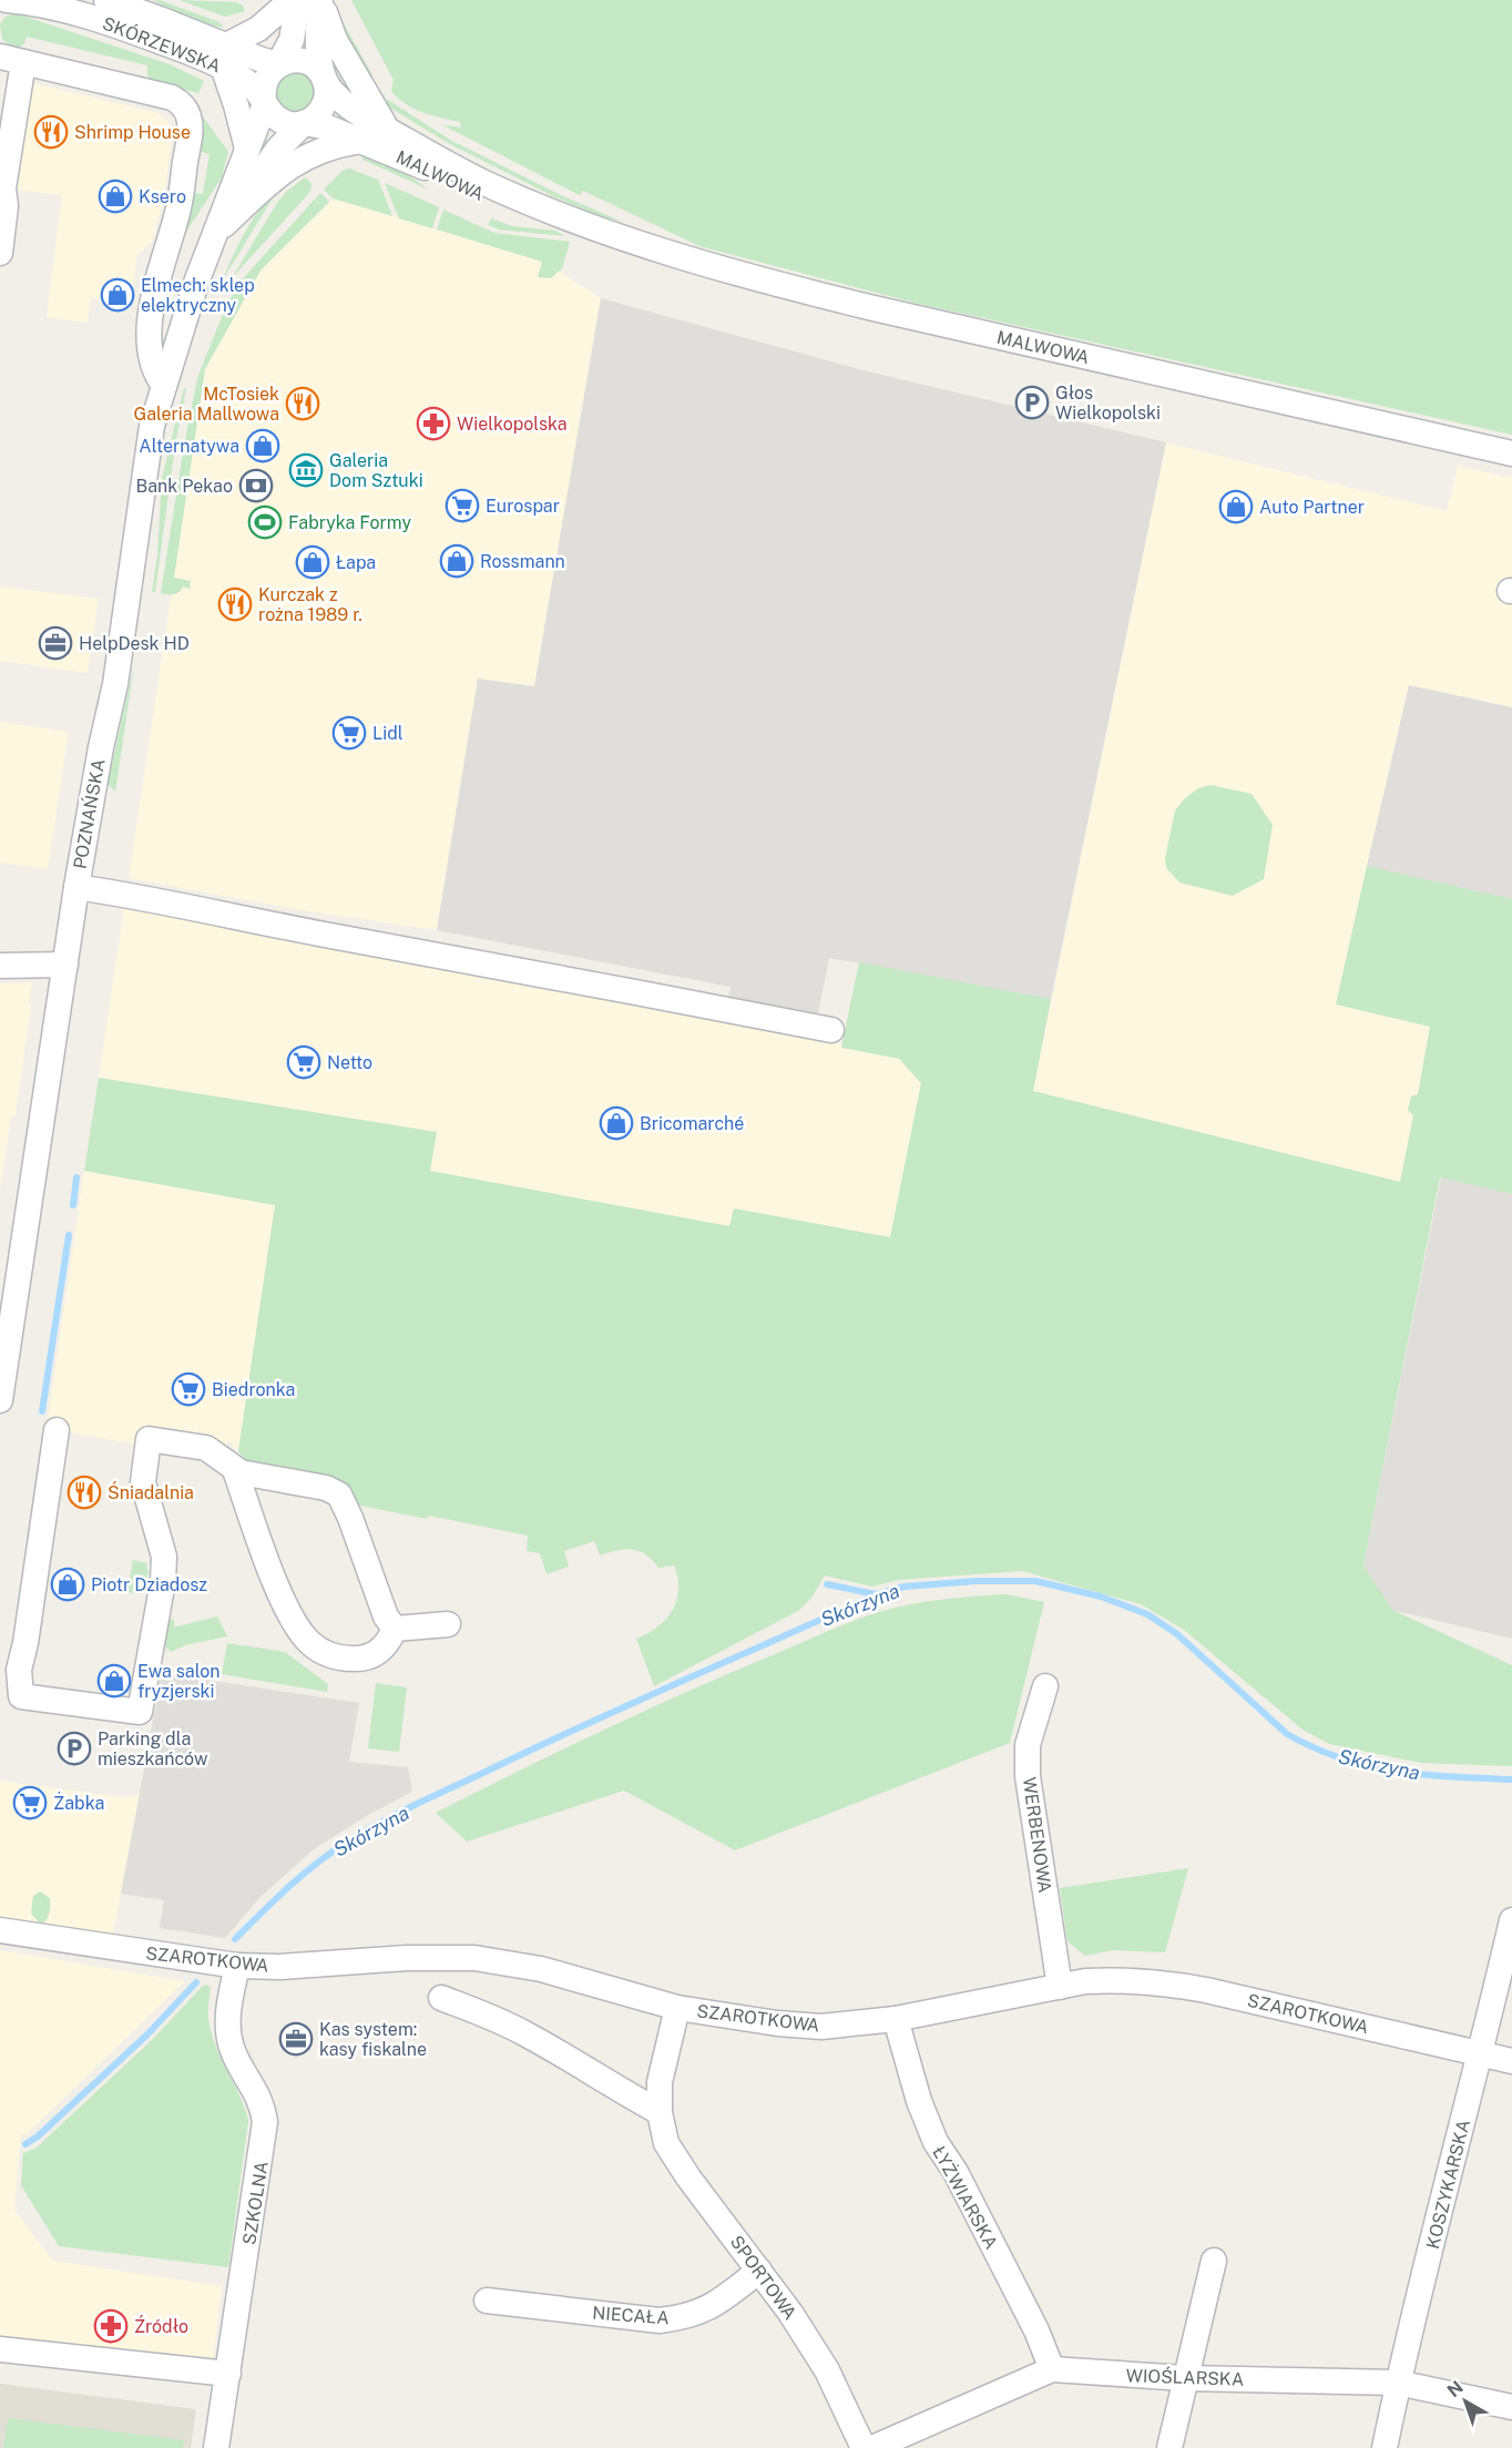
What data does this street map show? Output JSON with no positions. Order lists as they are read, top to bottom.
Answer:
{
  "streets": {
    "street": [
      "SKÓRZEWSKA",
      "MALWOWA",
      "POZNAŃSKA",
      "WERBENOWA",
      "SZAROTKOWA",
      "KOSZYKARSKA",
      "ŁYŻWIARSKA",
      "SZKOLNA",
      "SPORTOWA",
      "NIECAŁA",
      "WIOŚLARSKA"
    ]
  },
  "crossings": [
    ["SKÓRZEWSKA", "MALWOWA"],
    ["SKÓRZEWSKA", "POZNAŃSKA"],
    ["MALWOWA", "POZNAŃSKA"],
    ["WERBENOWA", "SZAROTKOWA"],
    ["SZAROTKOWA", "KOSZYKARSKA"],
    ["SZAROTKOWA", "ŁYŻWIARSKA"],
    ["SZAROTKOWA", "SZKOLNA"],
    ["SZAROTKOWA", "SPORTOWA"],
    ["KOSZYKARSKA", "WIOŚLARSKA"],
    ["ŁYŻWIARSKA", "WIOŚLARSKA"],
    ["SPORTOWA", "NIECAŁA"]
  ],
  "water": ["Skórzyna"],
  "places": {
    "restaurant": [
      "Shrimp House",
      "McTosiek Galeria Mallwowa",
      "Kurczak z rożna 1989 r.",
      "Śniadalnia"
    ],
    "shop": [
      "Ksero",
      "Elmech: sklep elektryczny",
      "Alternatywa",
      "Auto Partner",
      "Rossmann",
      "Łapa",
      "Bricomarché",
      "Piotr Dziadosz",
      "Ewa salon fryzjerski"
    ],
    "parking": ["Głos Wielkopolski", "Parking dla mieszkańców"],
    "pharmacy": ["Wielkopolska", "Źródło"],
    "museum": ["Galeria Dom Sztuki"],
    "bank": ["Bank Pekao"],
    "supermarket": [
      "Eurospar",
      "Lidl",
      "Netto",
      "Biedronka",
      "Żabka"
    ],
    "sports": ["Fabryka Formy"],
    "office": ["HelpDesk HD", "Kas system: kasy fiskalne"]
  },
  "north": "top left"
}
